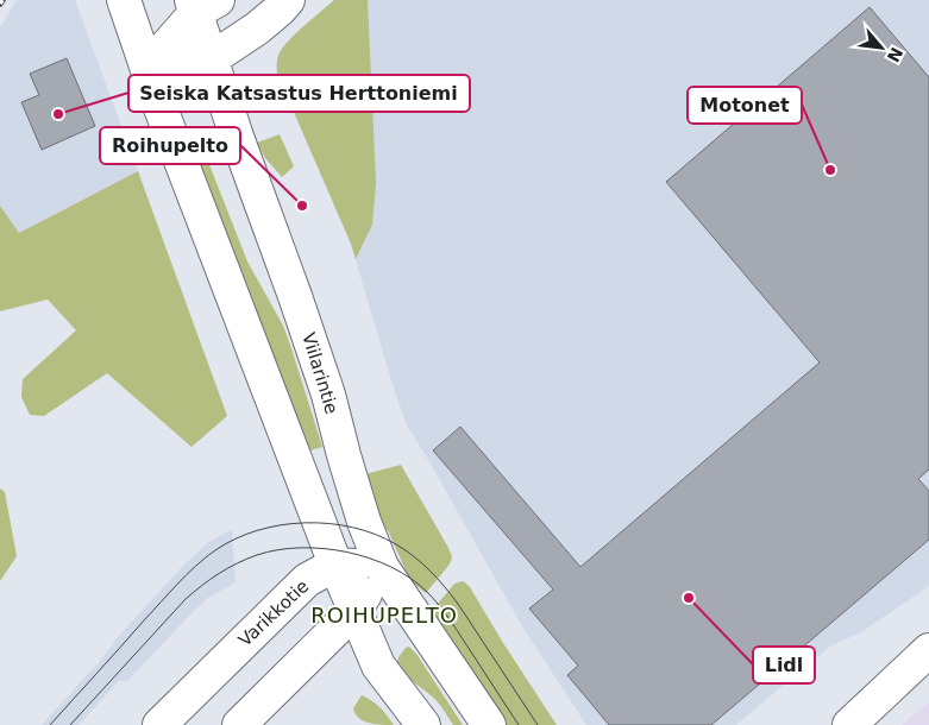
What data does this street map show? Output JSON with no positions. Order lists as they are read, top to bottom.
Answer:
{
  "streets": {
    "main road": ["Viilarintie", "Varikkotie"]
  },
  "districts": ["ROIHUPELTO"],
  "places": [
    "Seiska Katsastus Herttoniemi",
    "Motonet",
    "Roihupelto",
    "Lidl"
  ],
  "north": "bottom right"
}
